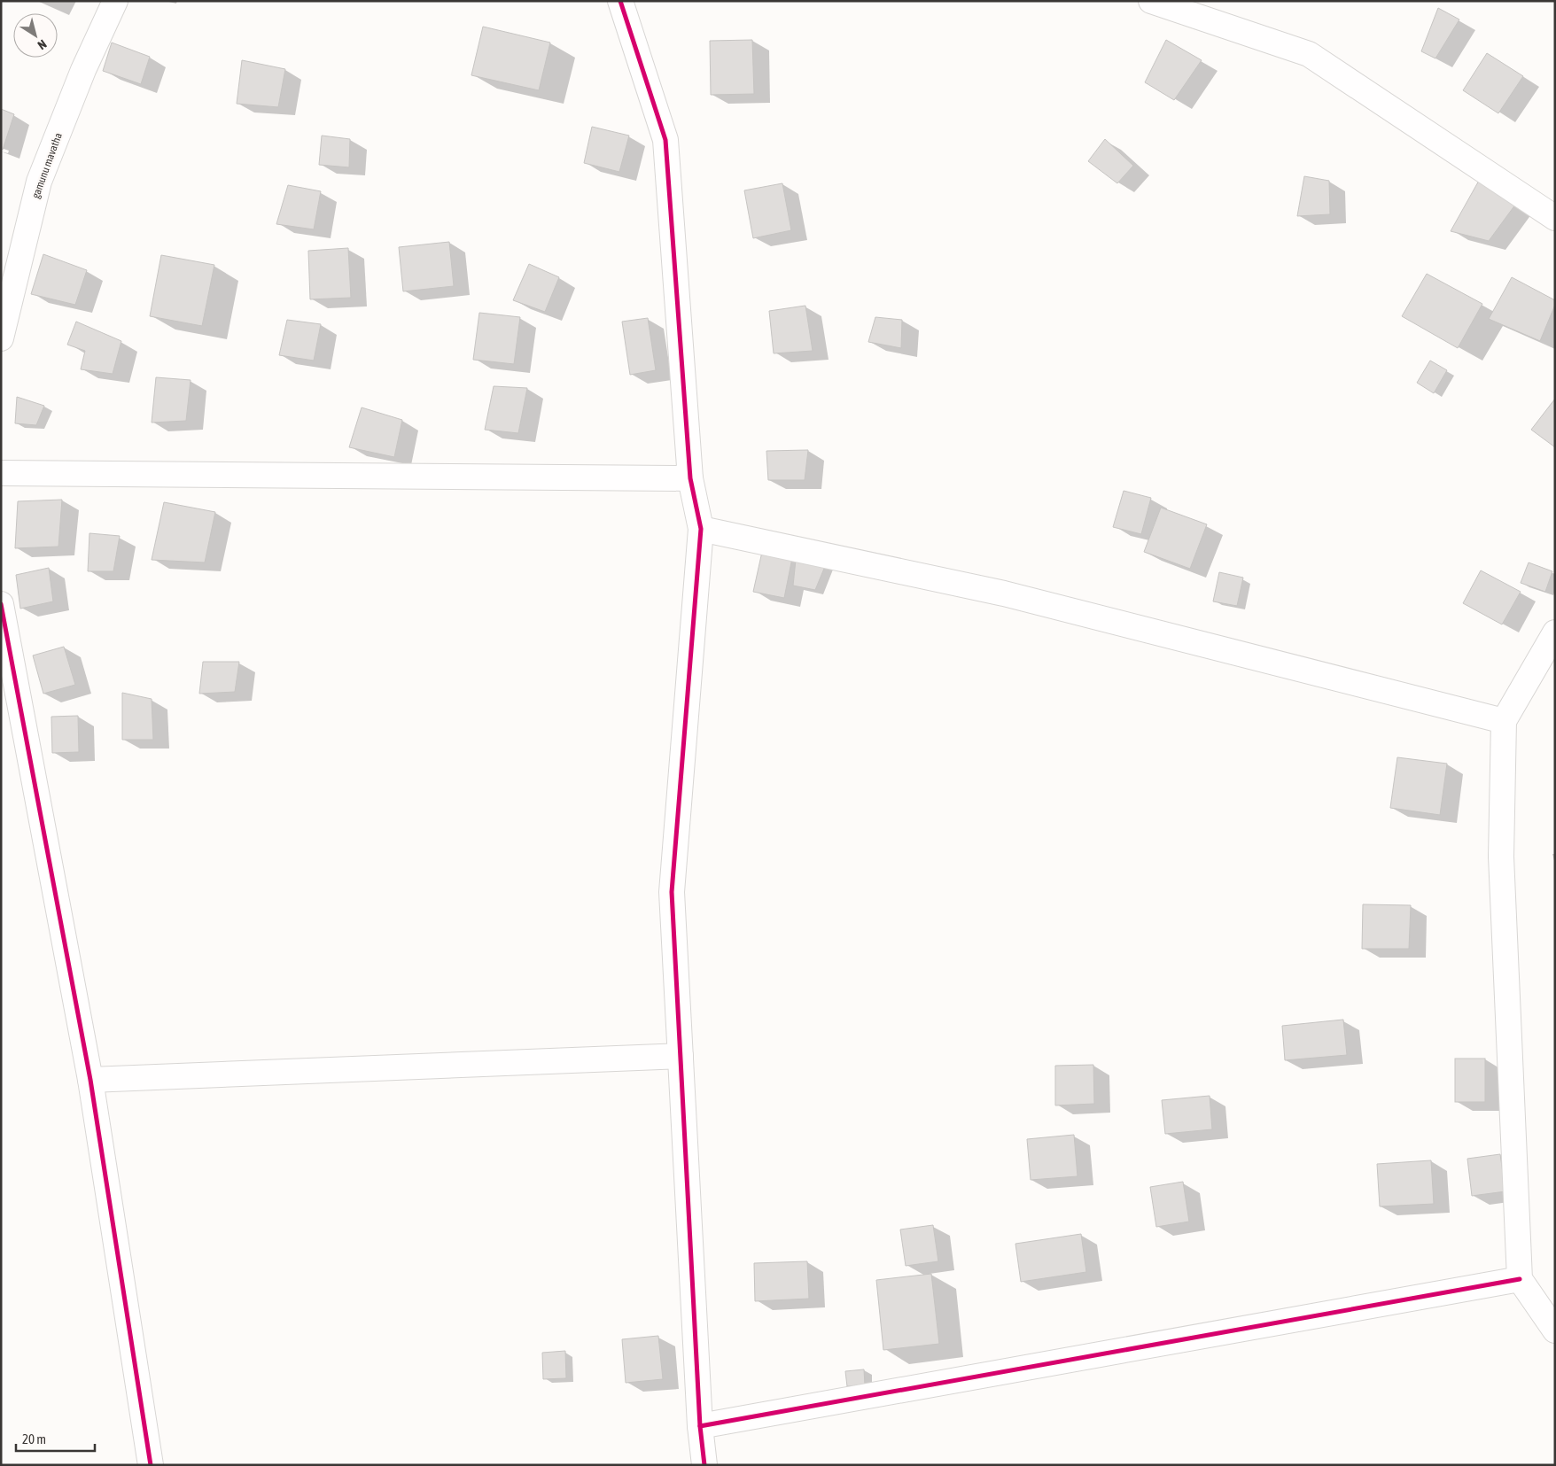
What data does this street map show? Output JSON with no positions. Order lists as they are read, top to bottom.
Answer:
{
  "streets": {
    "street": ["gamunu mavatha"]
  },
  "scale_bar": "20 m",
  "north": "bottom right"
}
